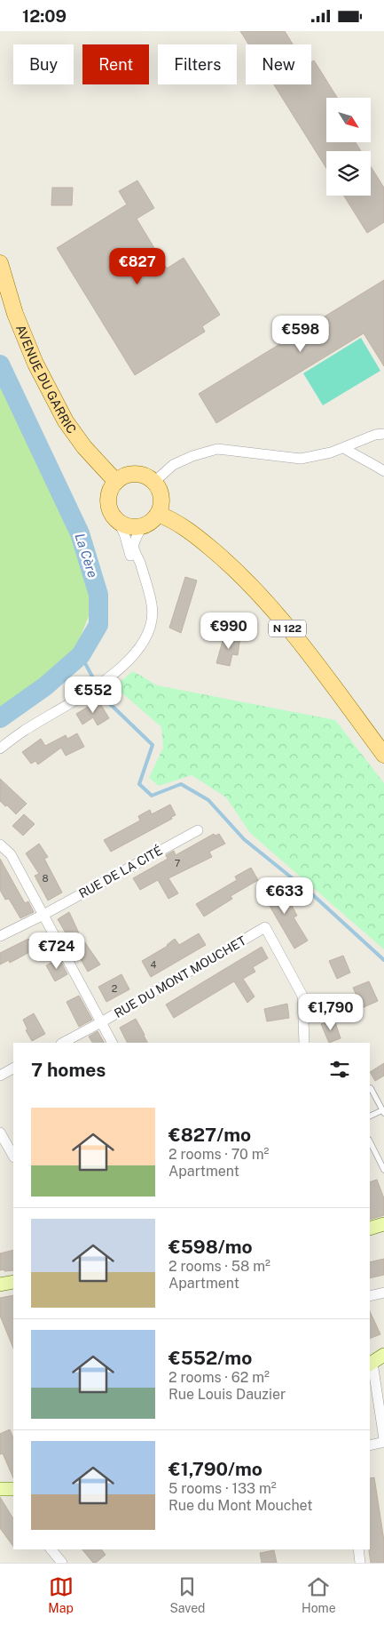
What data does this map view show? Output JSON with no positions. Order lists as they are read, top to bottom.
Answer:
{
  "streets": {
    "main road": ["AVENUE DU GARRIC", "N 122"],
    "street": ["RUE DE LA CITÉ", "RUE DU MONT MOUCHET"]
  },
  "crossings": [
    ["AVENUE DU GARRIC", "N 122"]
  ],
  "water": ["La Cère"],
  "house_numbers": [
    "7",
    "8",
    "4",
    "2"
  ],
  "north": "bottom right",
  "page": {
    "status": "12:09",
    "chip": [
      "Buy",
      "Rent",
      "Filters",
      "New"
    ],
    "price": [
      "€827",
      "€598",
      "€990",
      "€552",
      "€633",
      "€724",
      "€1,790"
    ],
    "heading": "7 homes",
    "list": [
      {
        "name": "€827/mo",
        "note": "2 rooms · 70 m² · Apartment"
      },
      {
        "name": "€598/mo",
        "note": "2 rooms · 58 m² · Apartment"
      },
      {
        "name": "€552/mo",
        "note": "2 rooms · 62 m² · Rue Louis Dauzier"
      },
      {
        "name": "€1,790/mo",
        "note": "5 rooms · 133 m² · Rue du Mont Mouchet"
      }
    ],
    "tabs": ["Map", "Saved", "Home"]
  }
}
